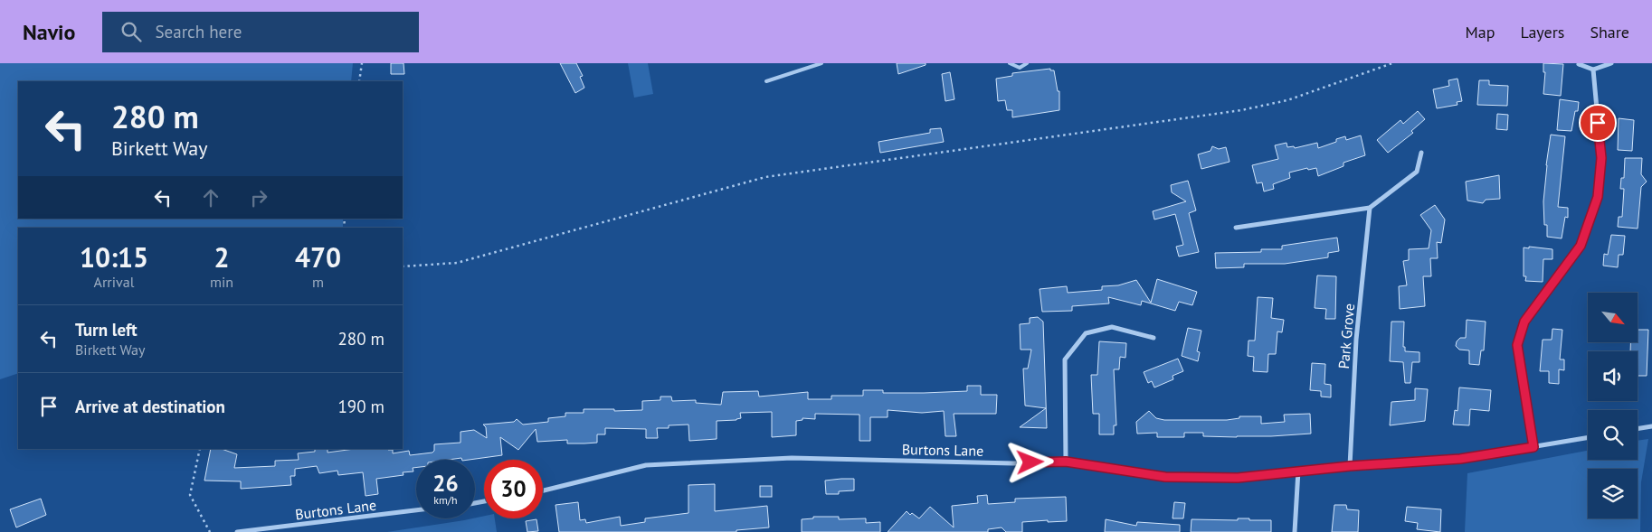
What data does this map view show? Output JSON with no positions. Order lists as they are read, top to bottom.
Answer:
{
  "streets": {
    "street": ["Park Grove", "Burtons Lane"]
  },
  "crossings": [
    ["Park Grove", "Burtons Lane"]
  ],
  "north": "bottom right",
  "page": {
    "header": "Navio",
    "search": "Search here",
    "nav": ["Map", "Layers", "Share"],
    "turn": ["280 m", "Birkett Way"],
    "eta": [
      "10:15",
      "Arrival",
      "2",
      "min",
      "470",
      "m"
    ],
    "list": [
      {
        "name": "Turn left",
        "note": "Birkett Way",
        "value": "280 m"
      },
      {
        "name": "Arrive at destination",
        "value": "190 m"
      }
    ],
    "speed": "26 km/h",
    "limit": "30"
  }
}
